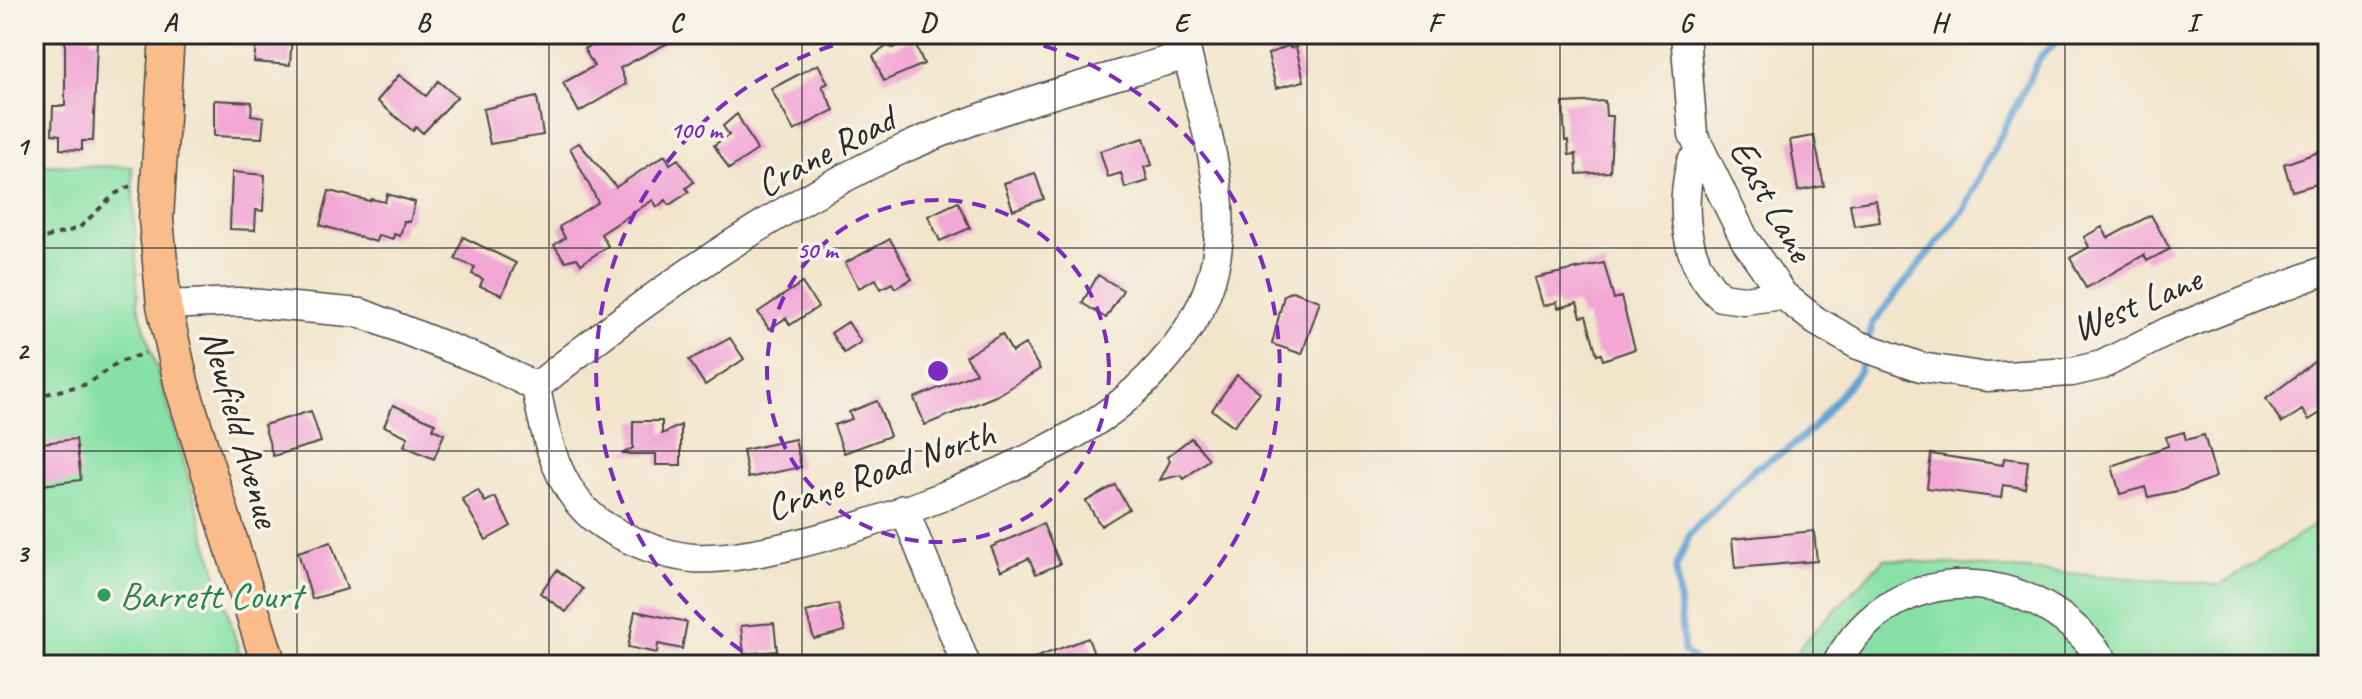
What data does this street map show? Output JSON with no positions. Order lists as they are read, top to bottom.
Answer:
{
  "streets": {
    "main road": ["Newfield Avenue"],
    "street": [
      "Crane Road",
      "East Lane",
      "West Lane",
      "Crane Road North"
    ]
  },
  "crossings": [
    ["Crane Road", "Crane Road North"],
    ["East Lane", "West Lane"]
  ],
  "places": ["Barrett Court"],
  "grid": {
    "columns": [
      "A",
      "B",
      "C",
      "D",
      "E",
      "F",
      "G",
      "H",
      "I"
    ],
    "rows": ["1", "2", "3"]
  },
  "rings": ["100 m", "50 m"]
}
